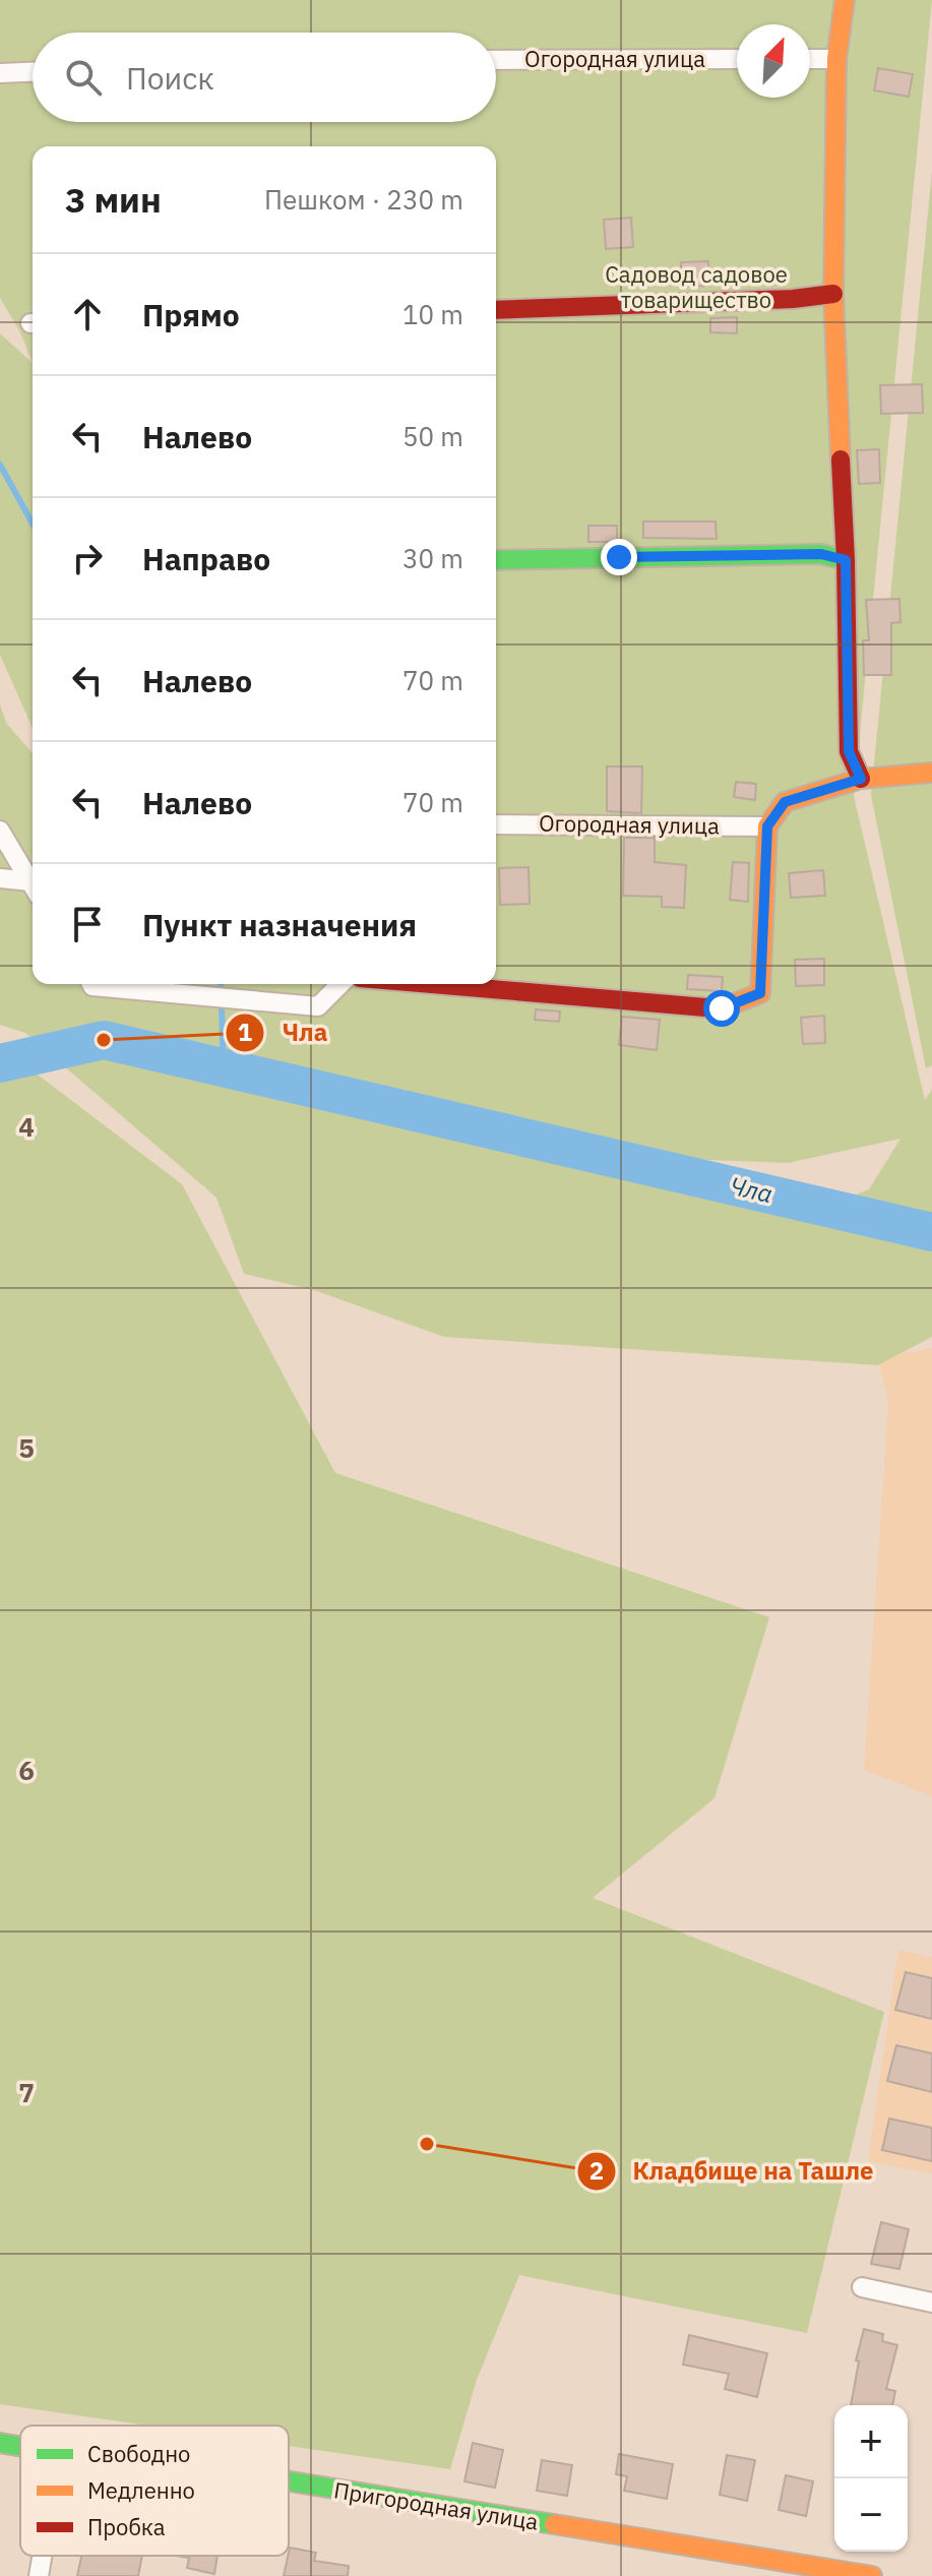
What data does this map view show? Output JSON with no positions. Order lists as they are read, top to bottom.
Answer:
{
  "streets": {
    "street": ["Огородная улица", "Пригородная улица"]
  },
  "water": ["Чла"],
  "parks": ["Садовод садовое товарищество"],
  "places": ["Чла", "Кладбище на Ташле"],
  "legend": ["Свободно", "Медленно", "Пробка"],
  "north": "top right",
  "page": {
    "search": "Поиск",
    "heading": ["3 мин", "Пешком · 230 m"],
    "list": [
      ["Прямо", "10 m"],
      ["Налево", "50 m"],
      ["Направо", "30 m"],
      ["Налево", "70 m"],
      ["Налево", "70 m"],
      "Пункт назначения"
    ],
    "map_buttons": ["+", "−"]
  },
  "grid": {
    "rows": [
      "4",
      "5",
      "6",
      "7"
    ]
  }
}
